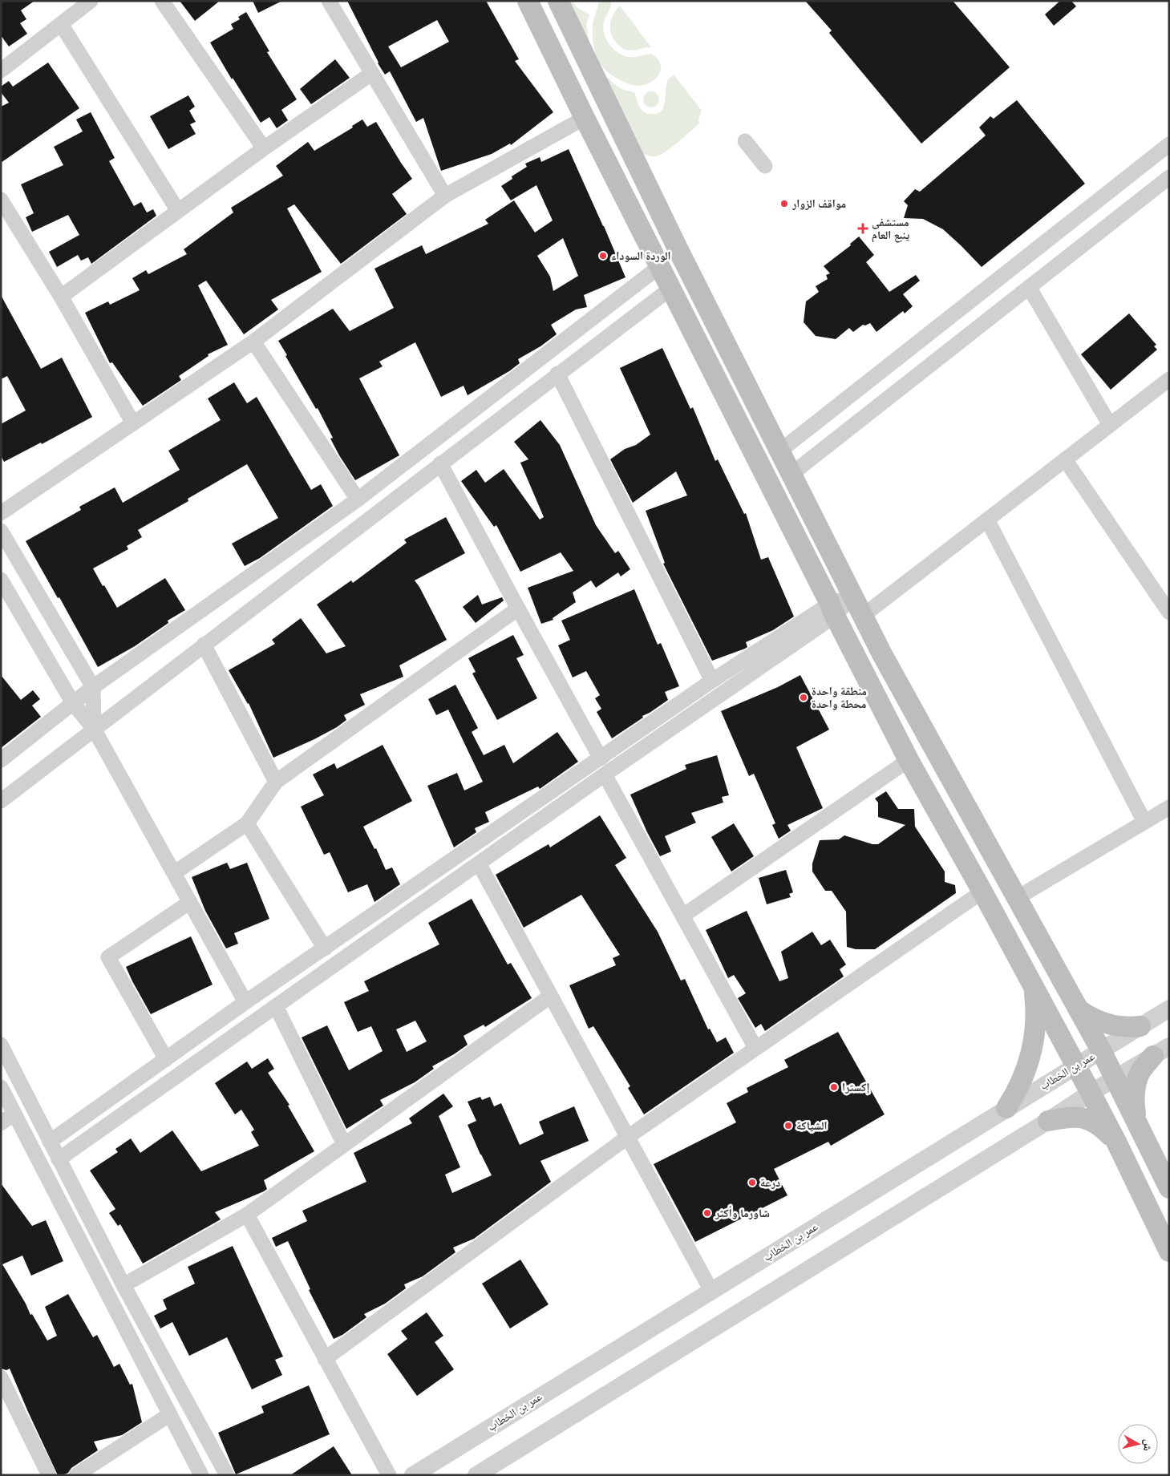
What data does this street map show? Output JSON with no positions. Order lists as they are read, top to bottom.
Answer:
{
  "streets": {
    "street": ["عمر بن الخطاب"]
  },
  "places": {
    "other": [
      "مواقف الزوار",
      "الوردة السوداء",
      "منطقة واحدة محطة واحدة",
      "إكسترا",
      "الشياكة",
      "درعة",
      "شاورما وأكثر"
    ],
    "health": ["مستشفى ينبع العام"]
  },
  "north": "right"
}
